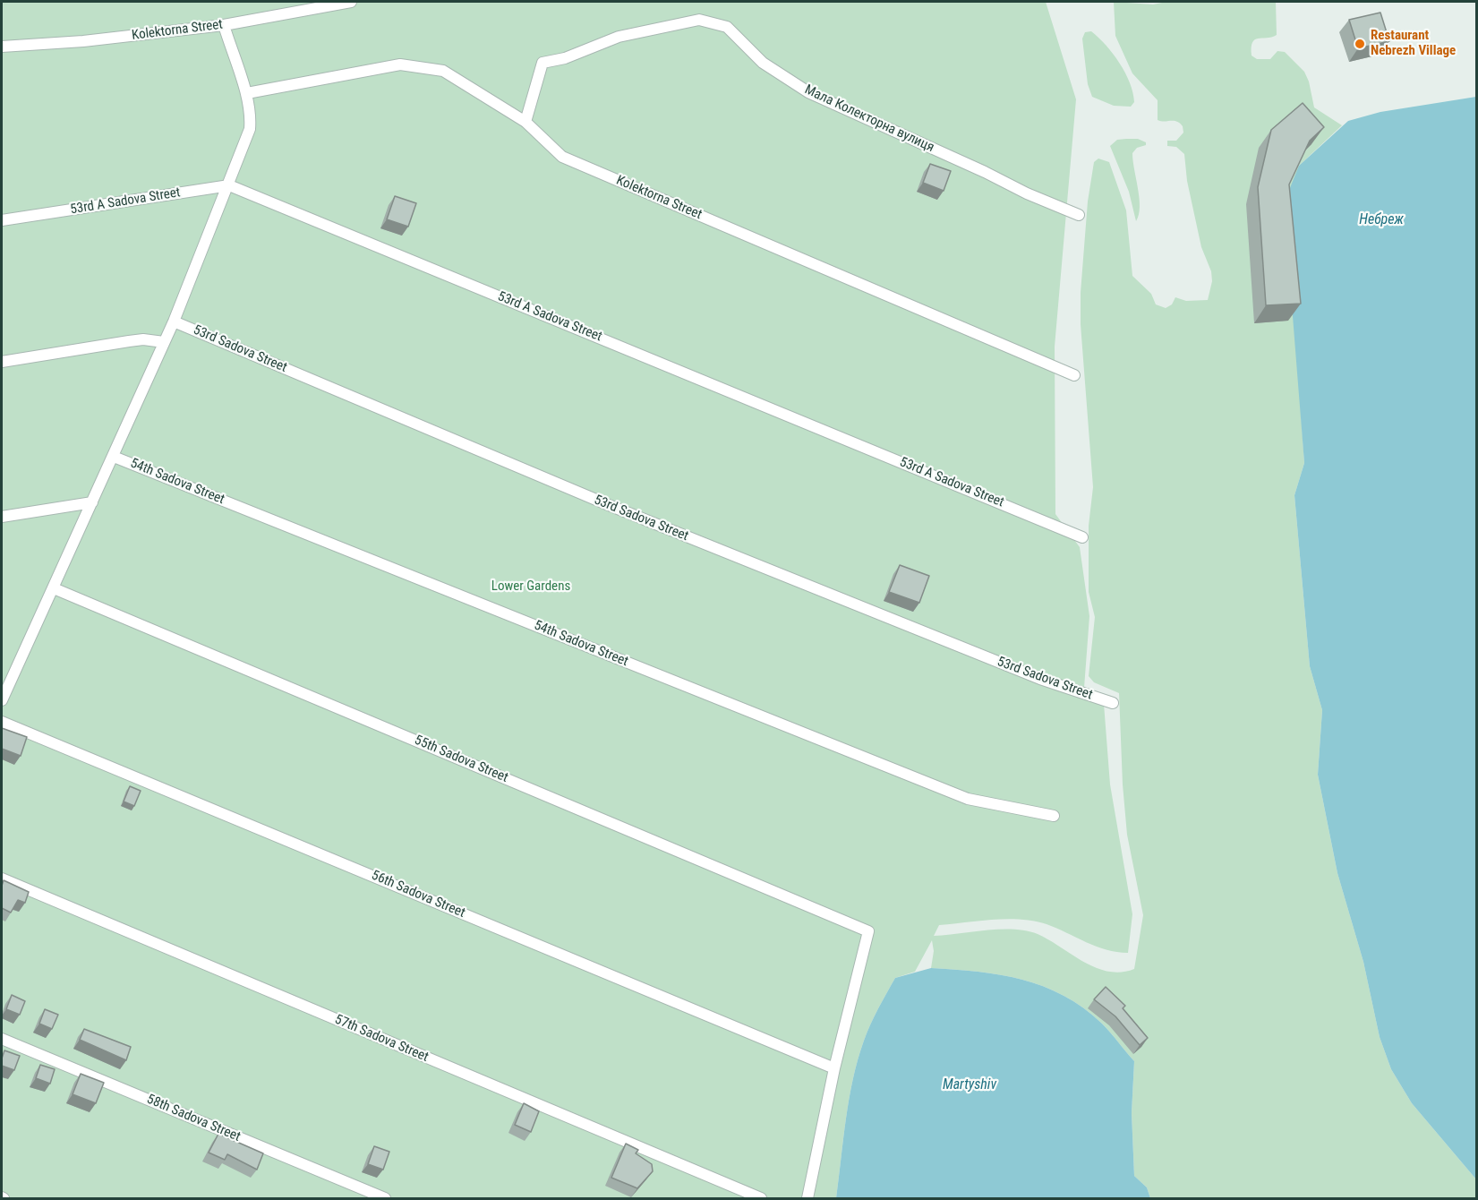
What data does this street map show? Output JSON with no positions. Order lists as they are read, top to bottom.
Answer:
{
  "streets": {
    "street": [
      "Kolektorna Street",
      "Мала Колекторна вулиця",
      "53rd A Sadova Street",
      "53rd Sadova Street",
      "54th Sadova Street",
      "55th Sadova Street",
      "56th Sadova Street",
      "57th Sadova Street",
      "58th Sadova Street"
    ]
  },
  "crossings": [
    ["Kolektorna Street", "Мала Колекторна вулиця"],
    ["55th Sadova Street", "56th Sadova Street"]
  ],
  "water": ["Небреж", "Martyshiv"],
  "parks": ["Lower Gardens"],
  "places": ["Restaurant Nebrezh Village"]
}
